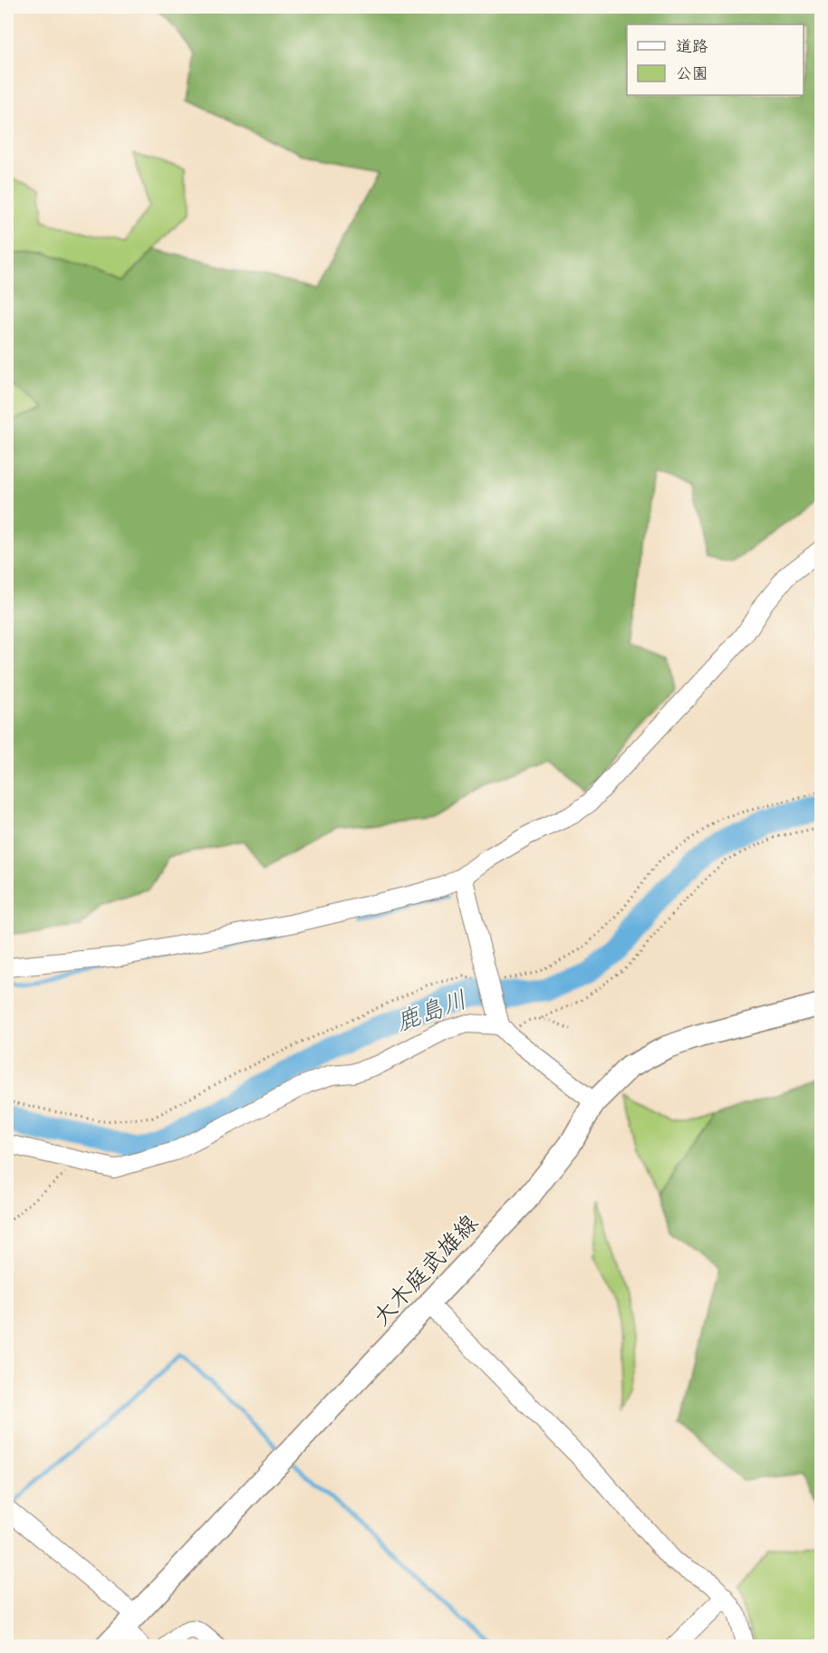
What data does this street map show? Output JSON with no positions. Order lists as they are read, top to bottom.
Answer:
{
  "streets": {
    "main road": ["大木庭武雄線"]
  },
  "water": ["鹿島川"],
  "legend": ["道路", "公園"]
}
